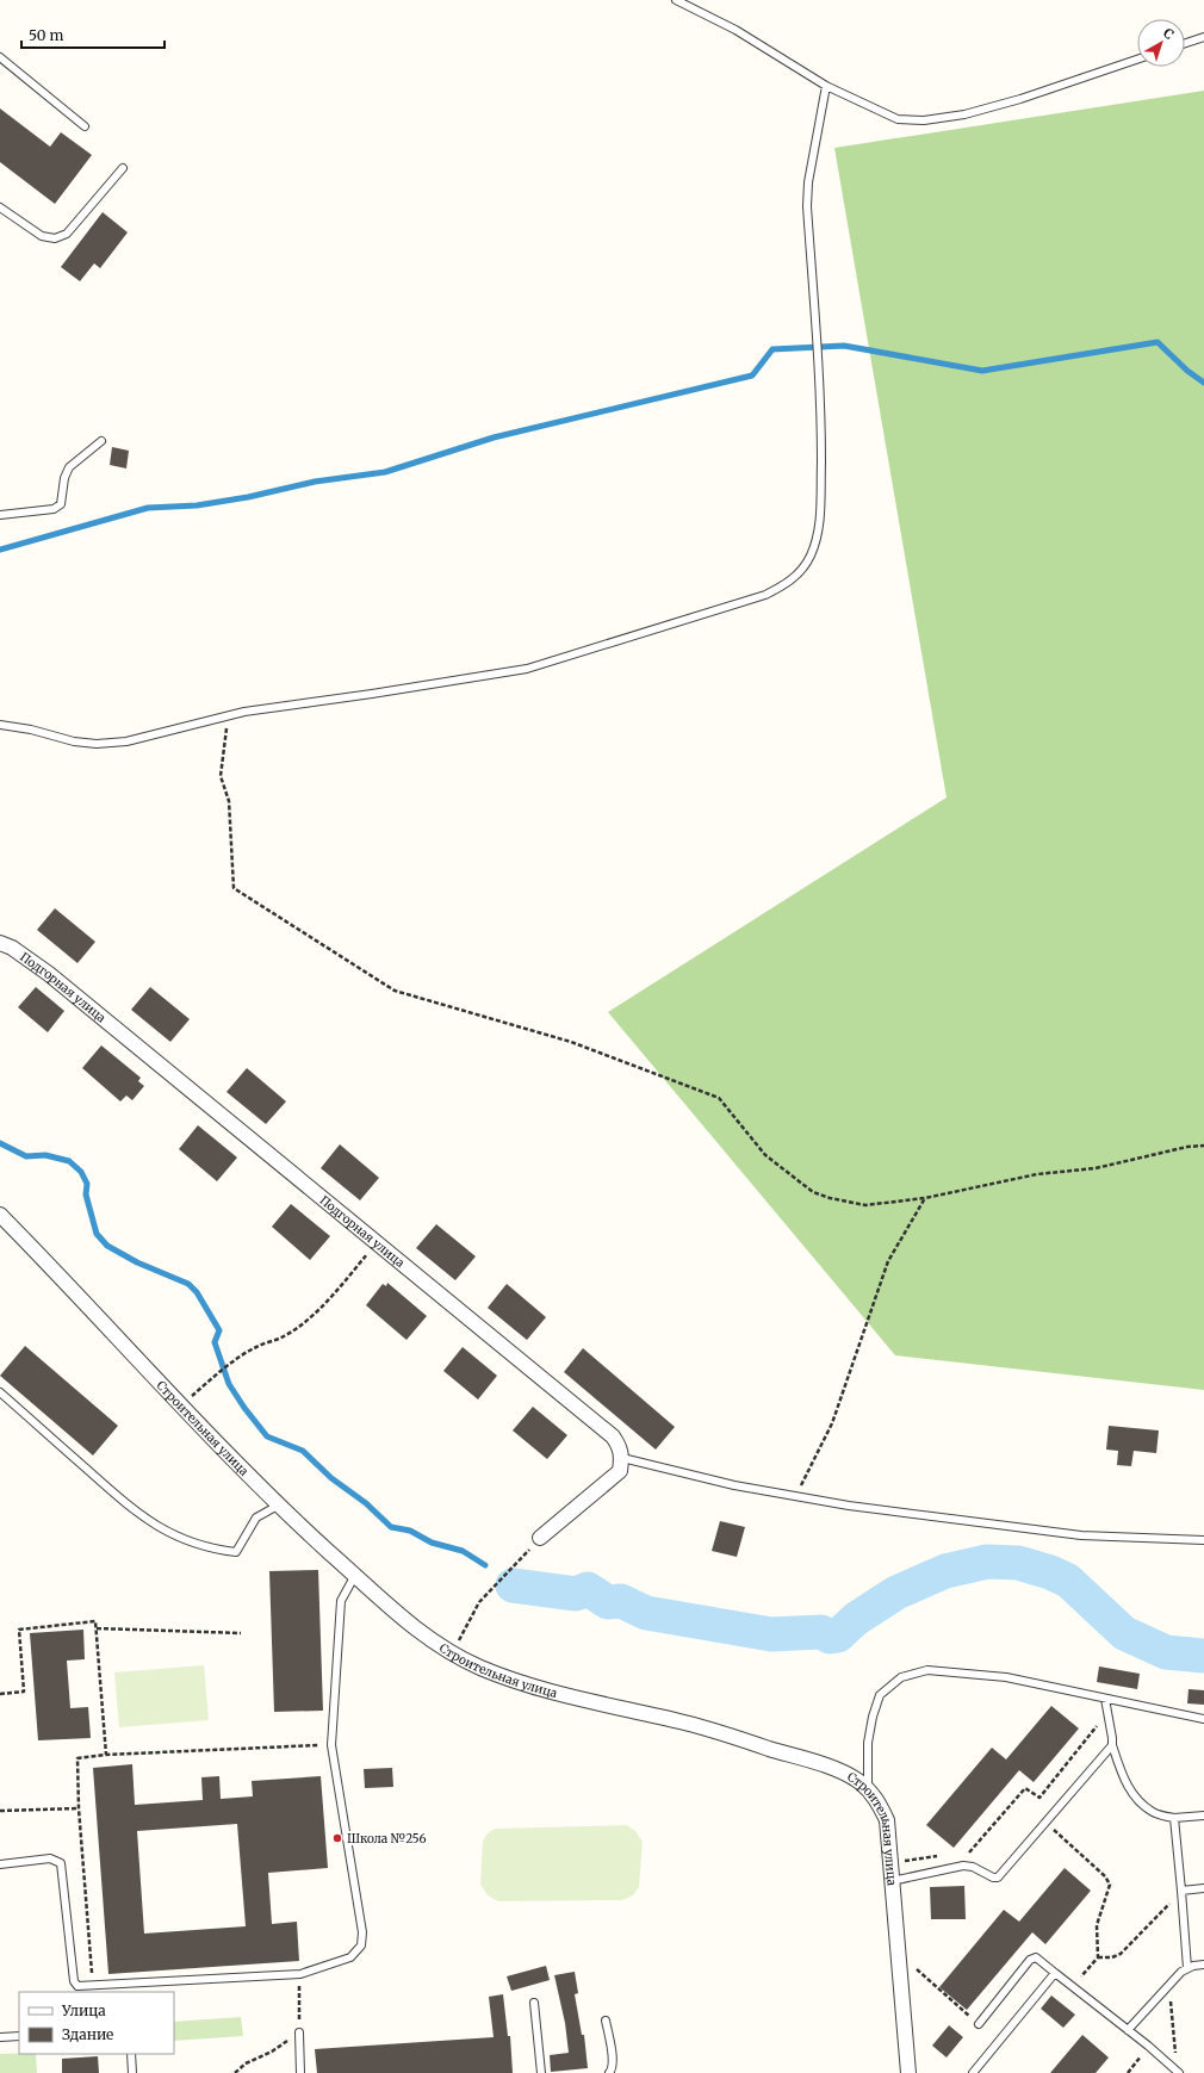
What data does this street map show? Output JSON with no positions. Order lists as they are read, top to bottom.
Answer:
{
  "streets": {
    "street": ["Подгорная улица", "Строительная улица"]
  },
  "places": ["Школа №256"],
  "legend": ["Улица", "Здание"],
  "scale_bar": "50 m",
  "north": "top right"
}
